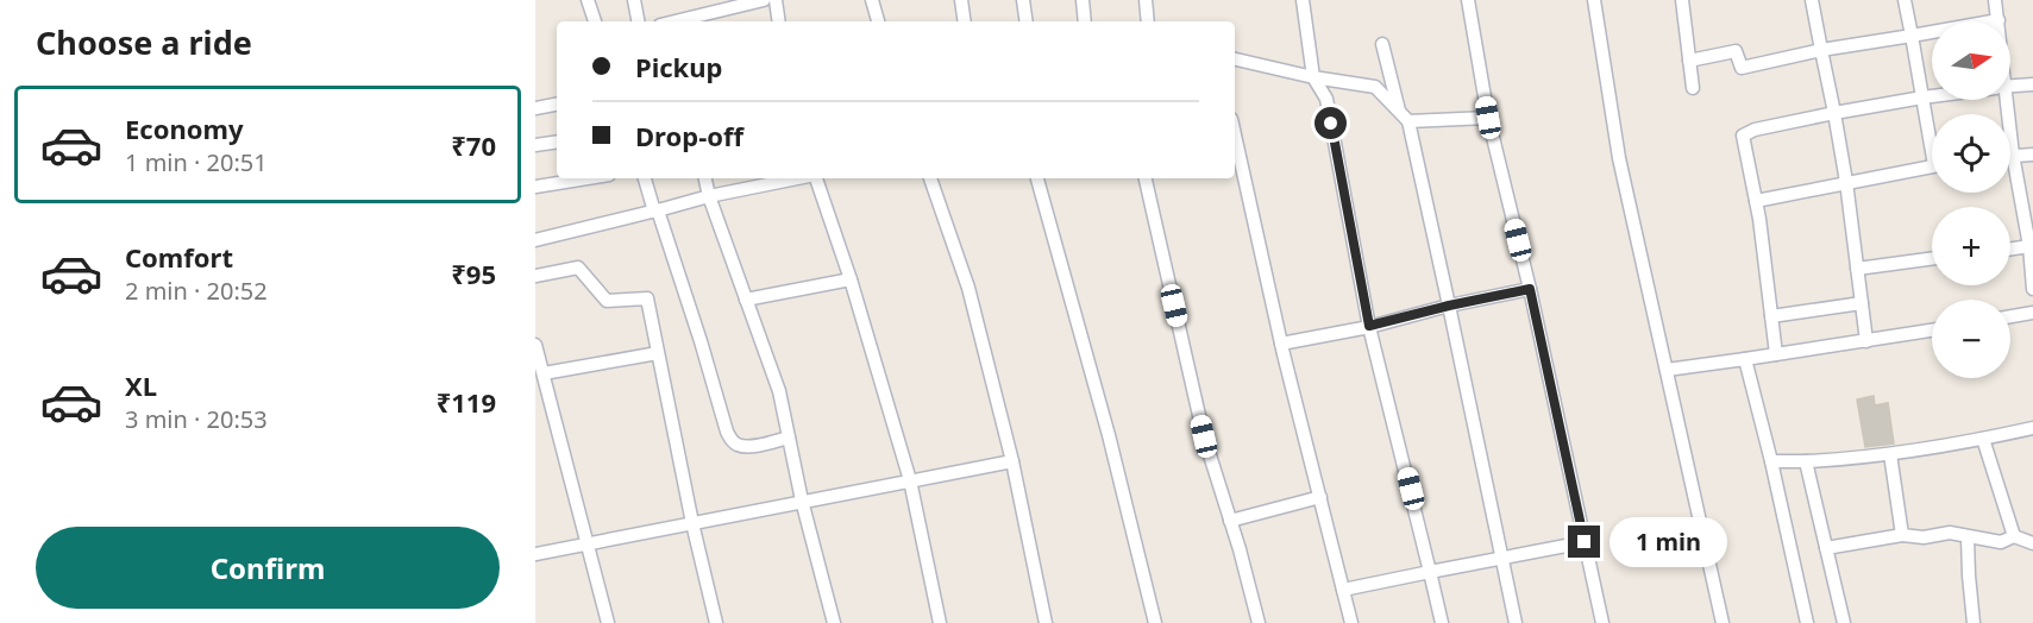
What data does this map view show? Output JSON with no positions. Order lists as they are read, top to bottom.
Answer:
{
  "north": "right",
  "page": {
    "heading": "Choose a ride",
    "map_buttons": ["+", "−"],
    "banner": ["Pickup", "Drop-off"],
    "list": [
      {
        "name": "Economy",
        "note": "1 min · 20:51",
        "value": "₹70"
      },
      {
        "name": "Comfort",
        "note": "2 min · 20:52",
        "value": "₹95"
      },
      {
        "name": "XL",
        "note": "3 min · 20:53",
        "value": "₹119"
      }
    ],
    "buttons": "Confirm",
    "bubble": "1 min"
  }
}
